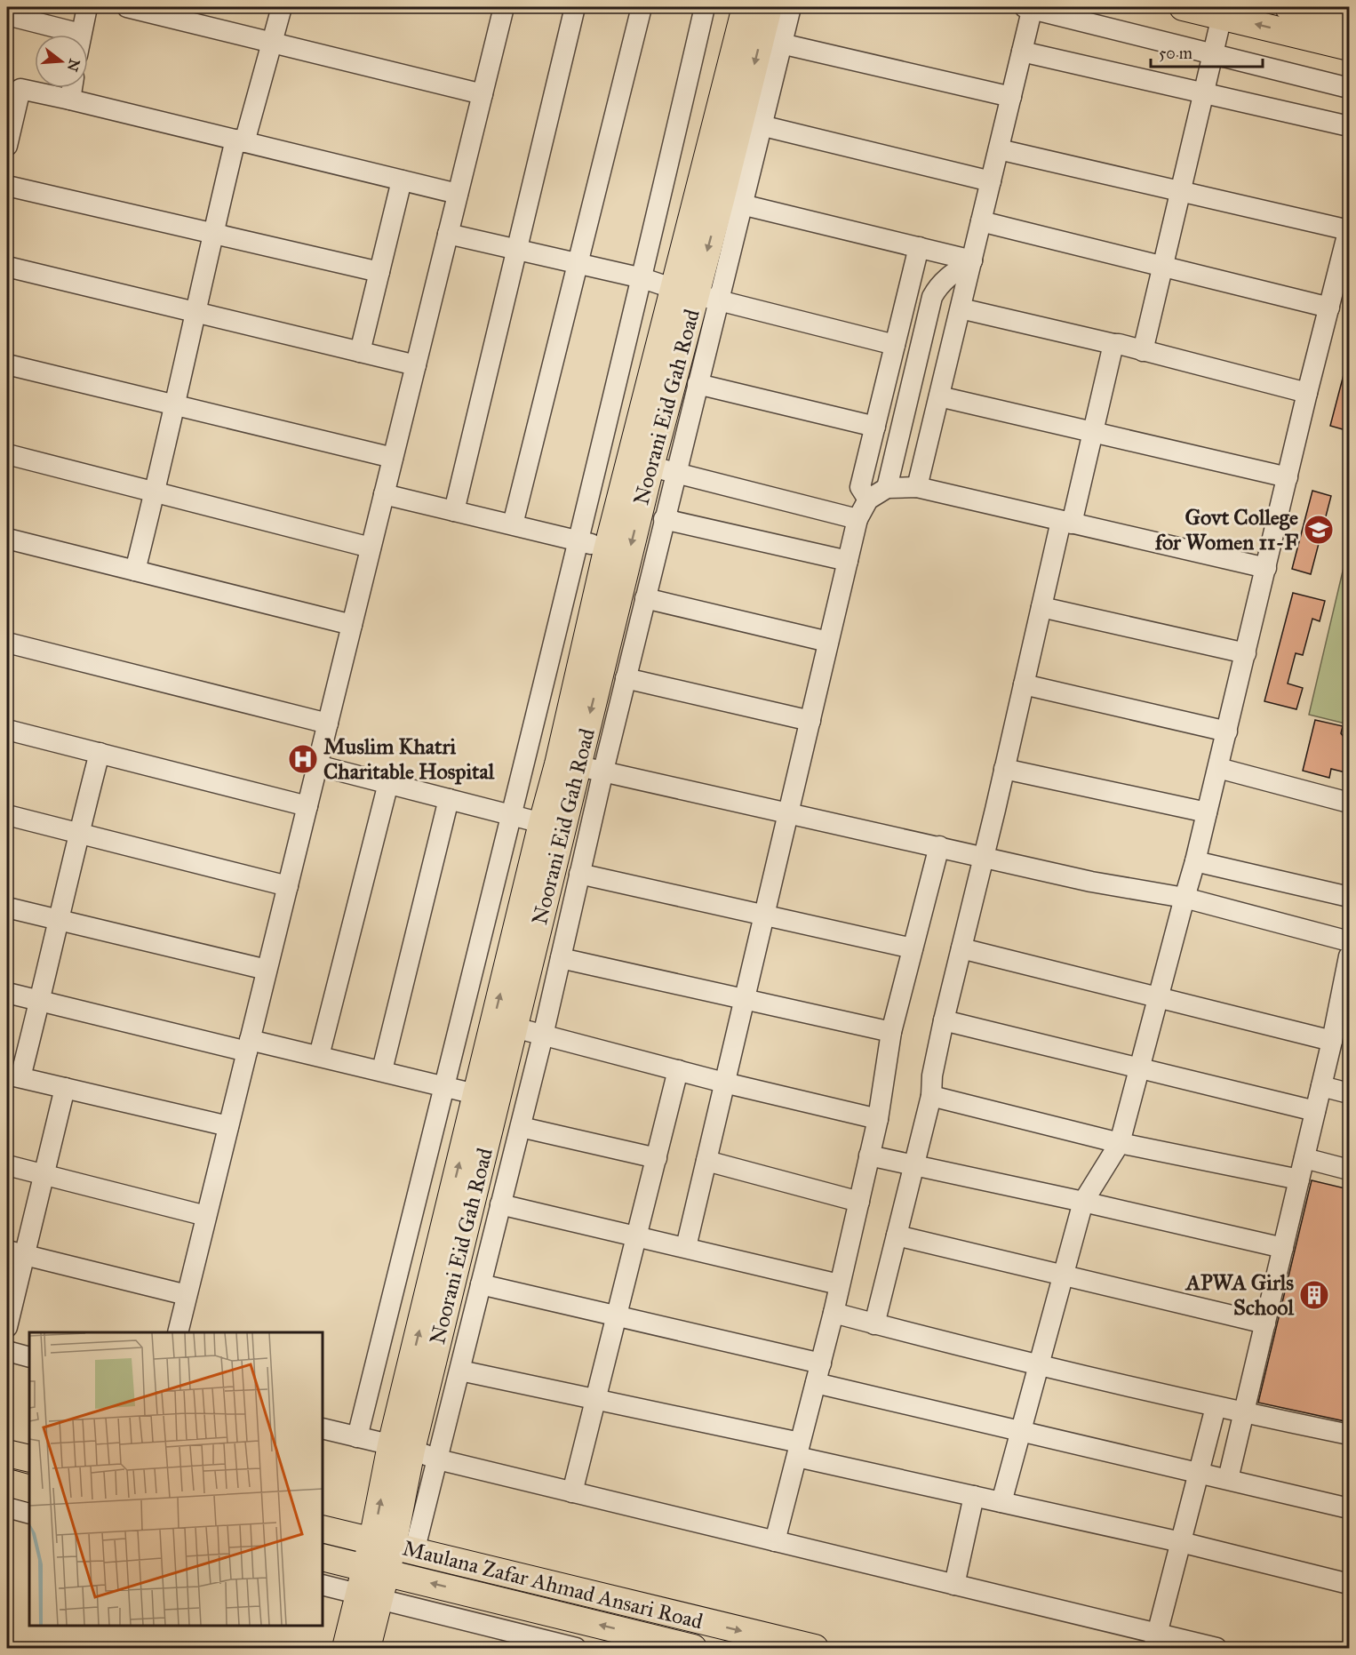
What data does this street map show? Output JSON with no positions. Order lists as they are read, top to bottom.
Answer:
{
  "streets": {
    "main road": ["Noorani Eid Gah Road", "Maulana Zafar Ahmad Ansari Road"]
  },
  "crossings": [
    ["Noorani Eid Gah Road", "Maulana Zafar Ahmad Ansari Road"]
  ],
  "places": {
    "school or university": ["Govt College for Women 11-F"],
    "hospital": ["Muslim Khatri Charitable Hospital"],
    "building": ["APWA Girls School"]
  },
  "scale_bar": "50 m",
  "north": "right"
}
